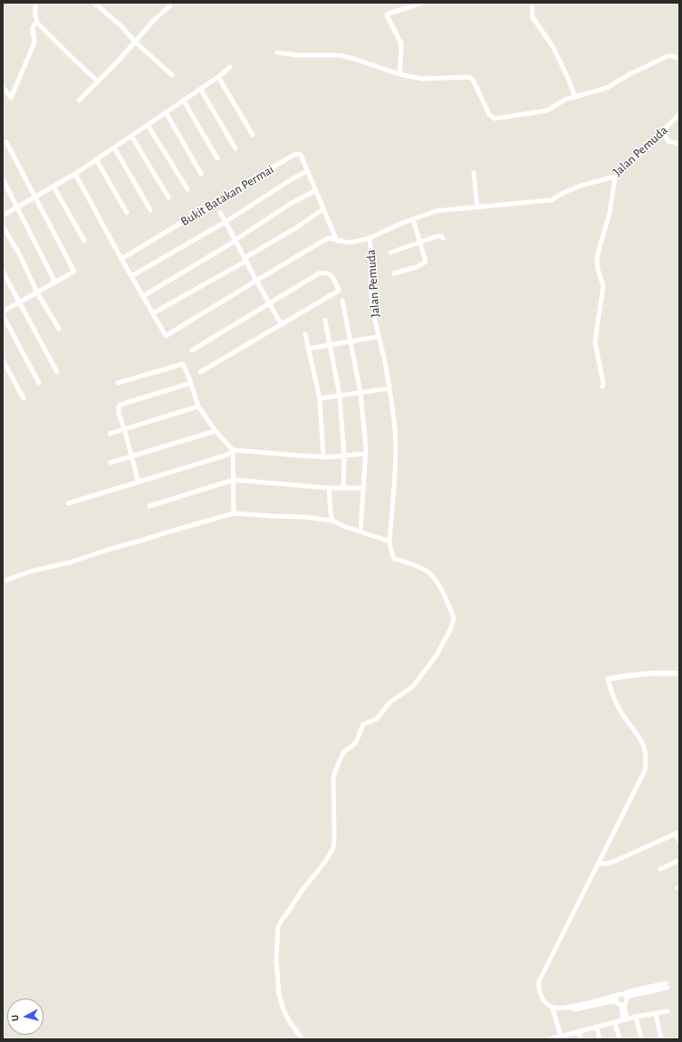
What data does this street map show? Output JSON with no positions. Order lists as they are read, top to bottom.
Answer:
{
  "streets": {
    "street": ["Jalan Pemuda", "Bukit Batakan Permai"]
  },
  "north": "left"
}
